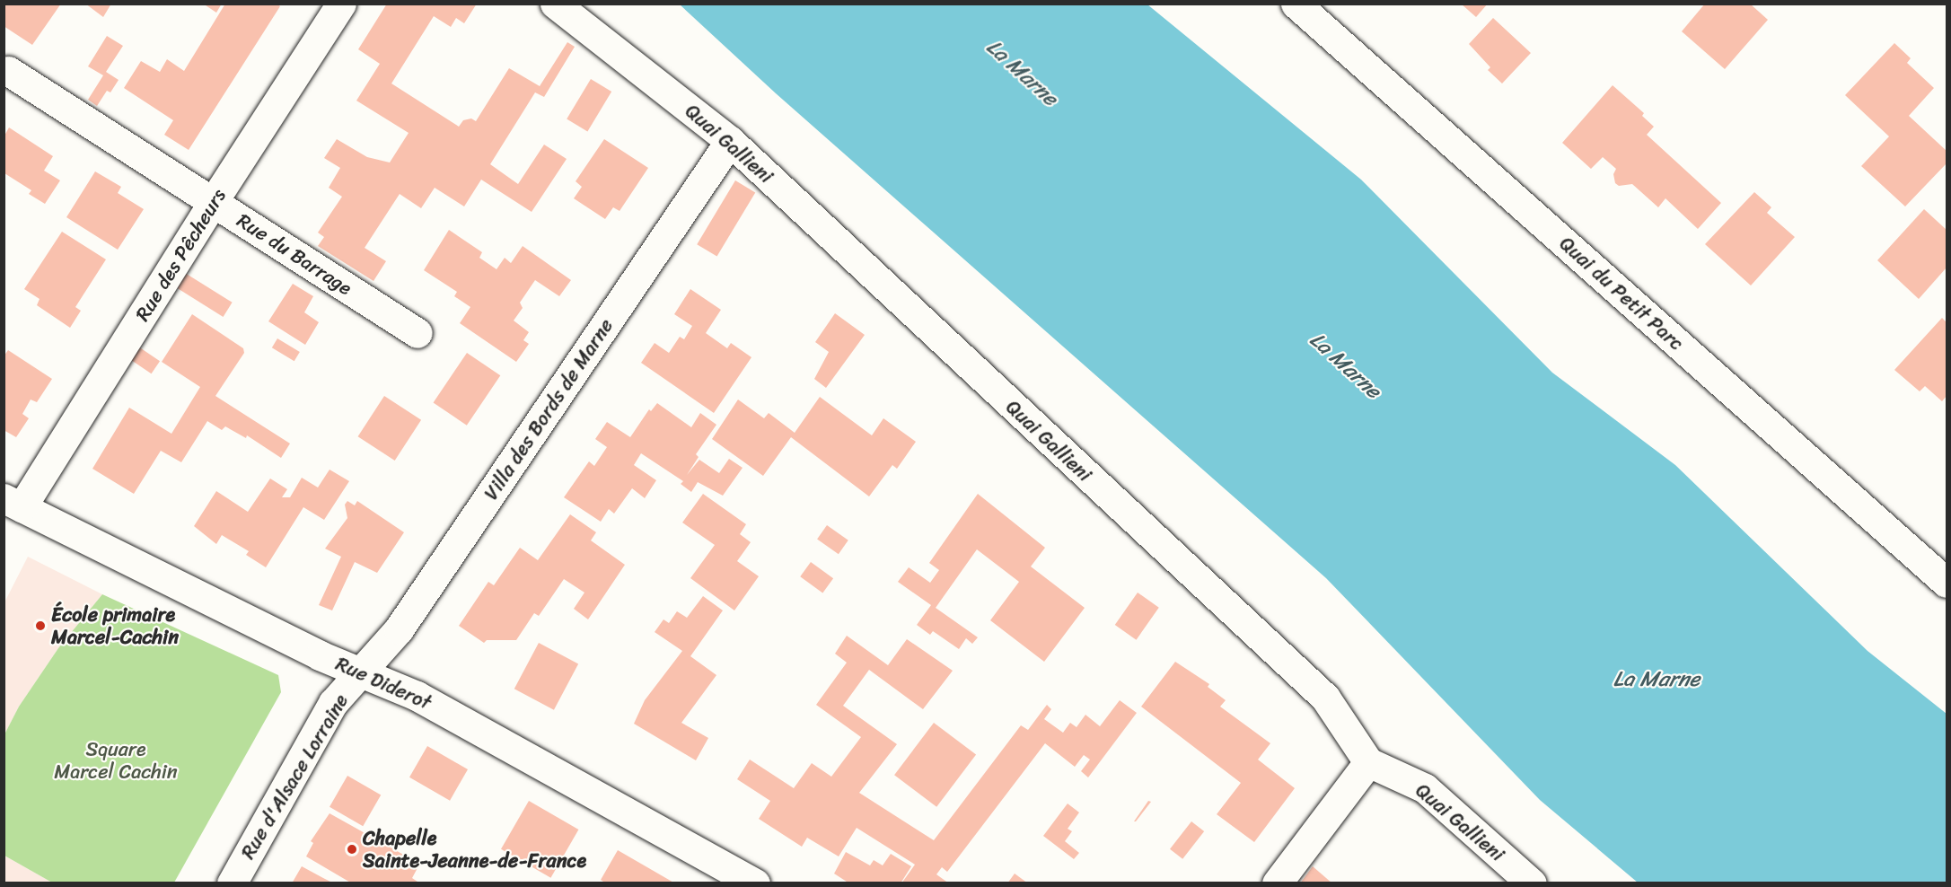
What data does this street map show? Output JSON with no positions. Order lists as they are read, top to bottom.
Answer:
{
  "streets": {
    "street": [
      "Quai Gallieni",
      "Rue du Barrage",
      "Rue des Pêcheurs",
      "Quai du Petit Parc",
      "Villa des Bords de Marne",
      "Rue Diderot",
      "Rue d'Alsace Lorraine"
    ]
  },
  "crossings": [
    ["Quai Gallieni", "Villa des Bords de Marne"],
    ["Rue du Barrage", "Rue des Pêcheurs"],
    ["Rue des Pêcheurs", "Rue Diderot"],
    ["Villa des Bords de Marne", "Rue Diderot"],
    ["Villa des Bords de Marne", "Rue d'Alsace Lorraine"],
    ["Rue Diderot", "Rue d'Alsace Lorraine"]
  ],
  "water": ["La Marne"],
  "parks": ["Square Marcel Cachin"],
  "places": ["École primaire Marcel-Cachin", "Chapelle Sainte-Jeanne-de-France"]
}
